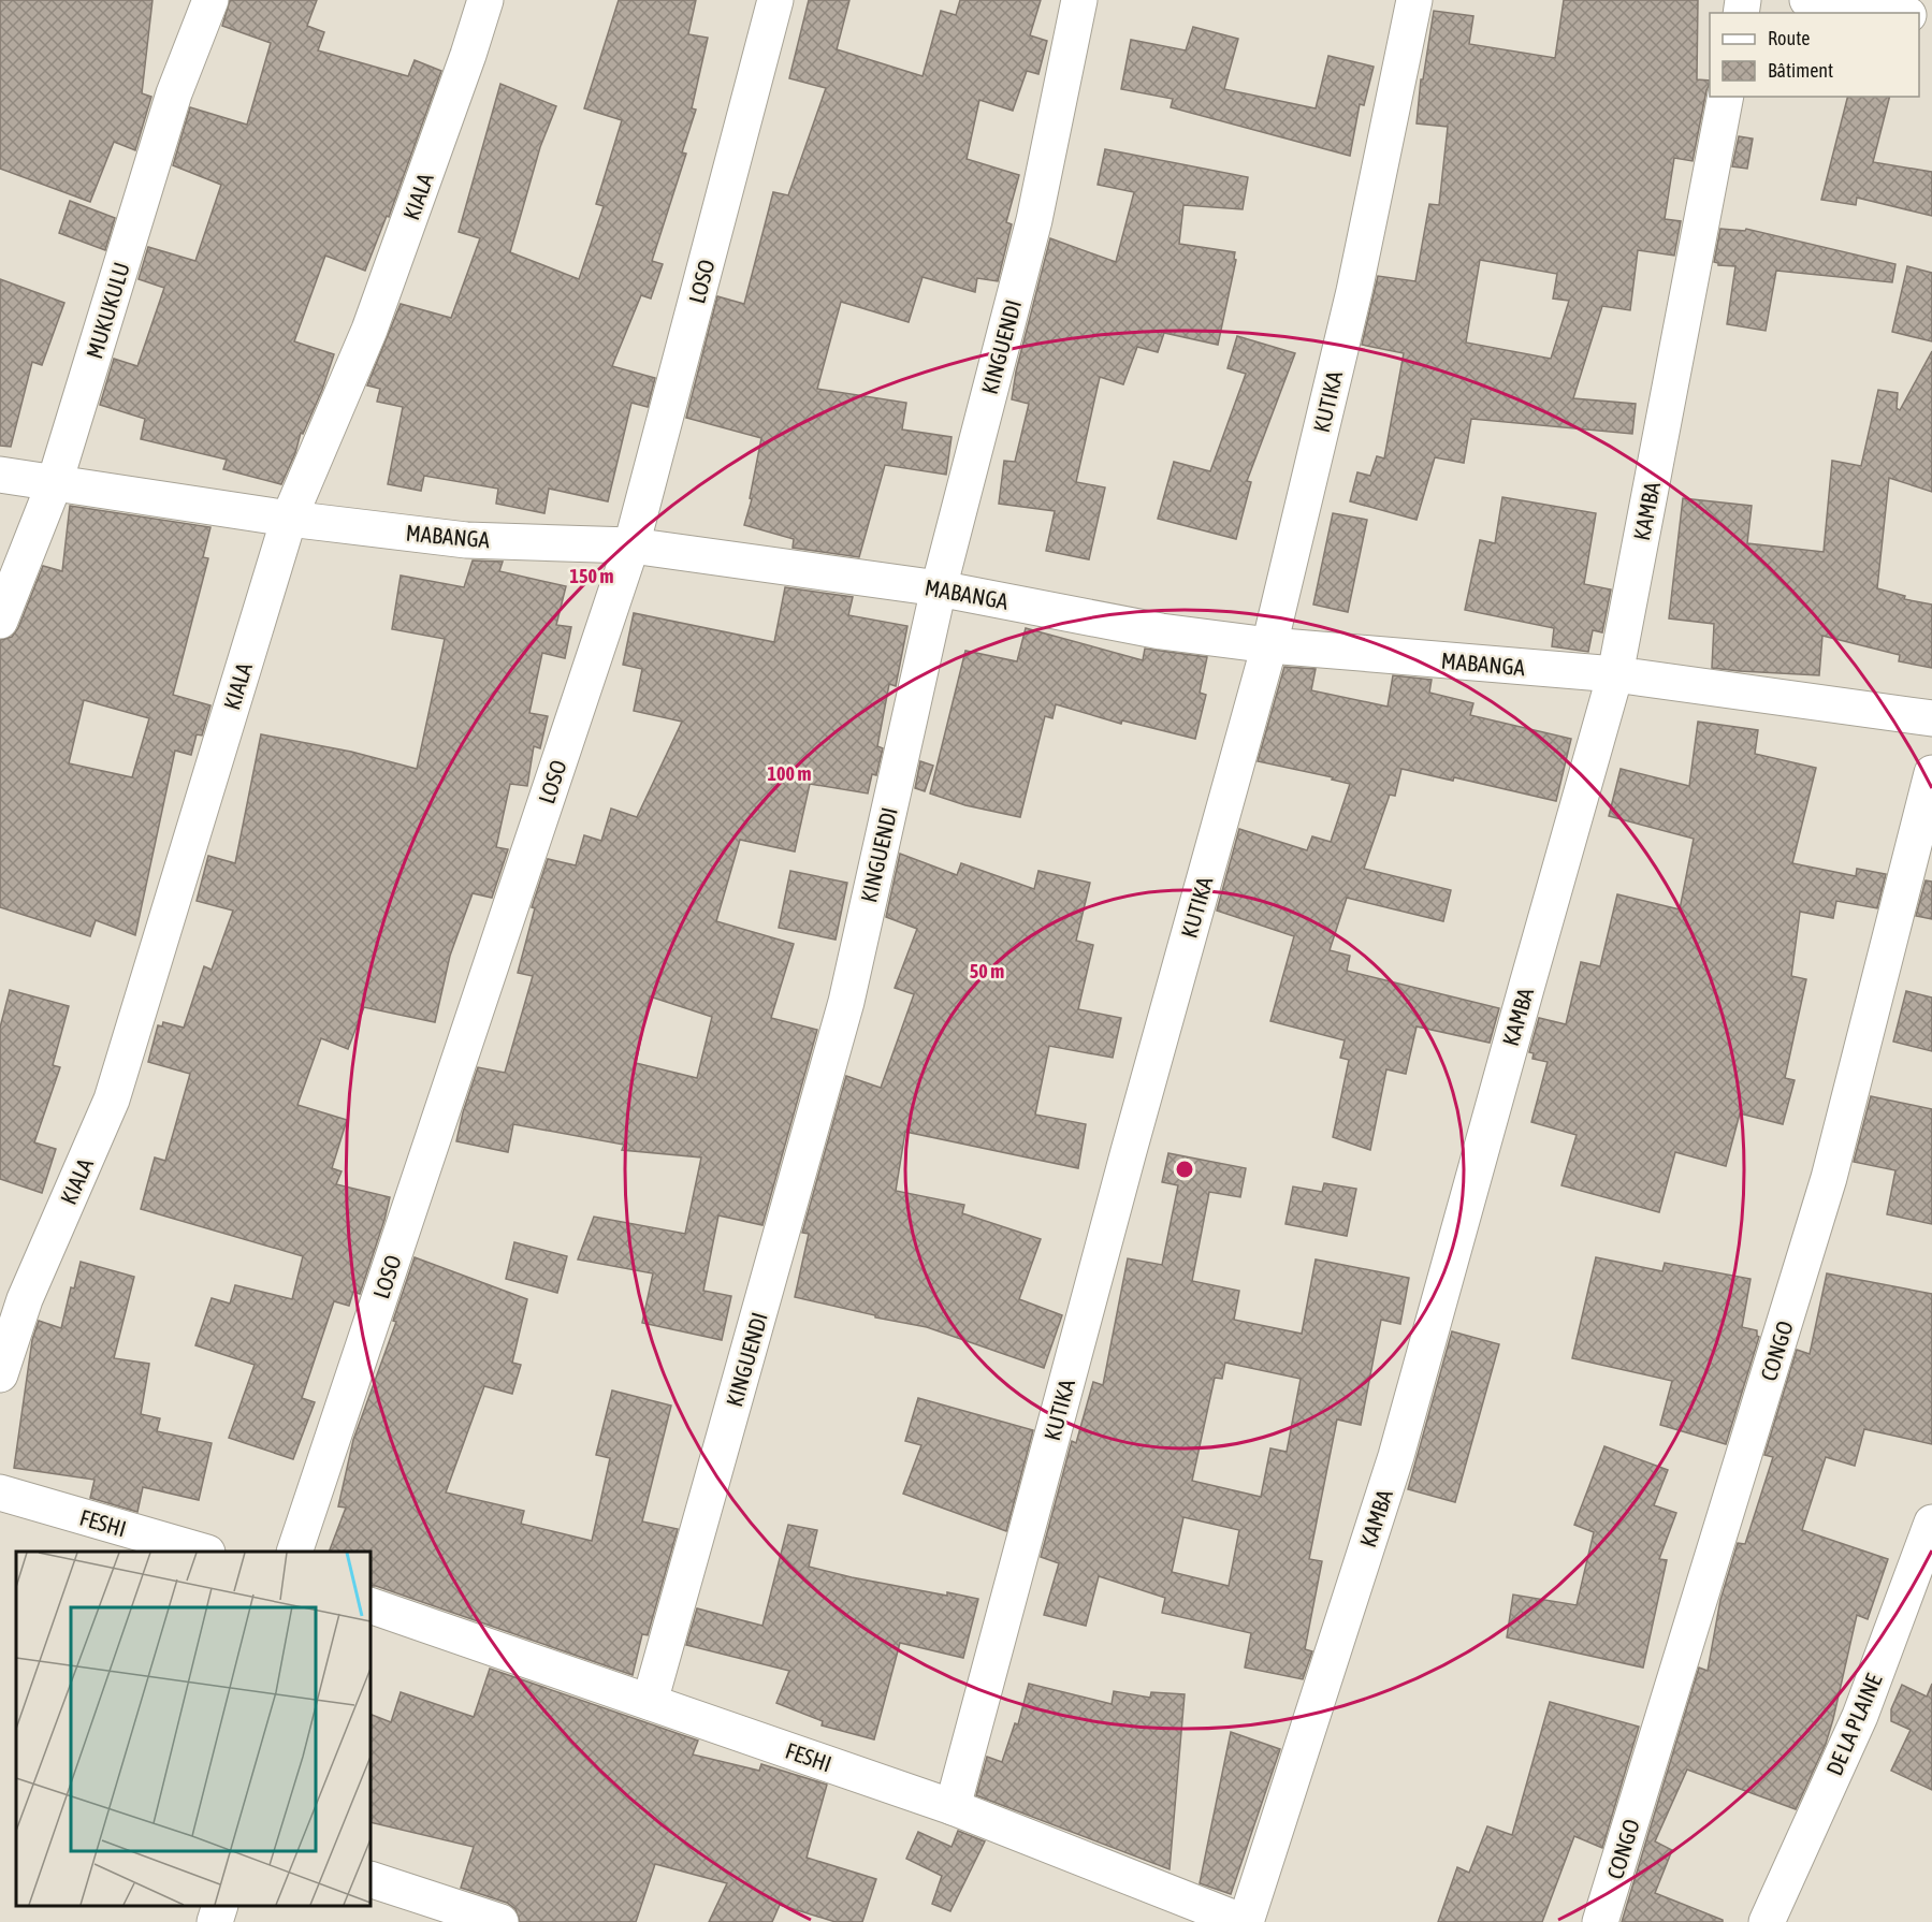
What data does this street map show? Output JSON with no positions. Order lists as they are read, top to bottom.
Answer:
{
  "streets": {
    "street": [
      "KIALA",
      "LOSO",
      "MUKUKULU",
      "KINGUENDI",
      "KUTIKA",
      "KAMBA",
      "MABANGA",
      "CONGO",
      "FESHI",
      "DE LA PLAINE"
    ]
  },
  "crossings": [
    ["KIALA", "MABANGA"],
    ["LOSO", "MABANGA"],
    ["MUKUKULU", "MABANGA"],
    ["KINGUENDI", "MABANGA"],
    ["KINGUENDI", "FESHI"],
    ["KUTIKA", "MABANGA"],
    ["KUTIKA", "FESHI"],
    ["KAMBA", "MABANGA"],
    ["KAMBA", "FESHI"]
  ],
  "legend": ["Route", "Bâtiment"],
  "rings": ["150 m", "100 m", "50 m"]
}
